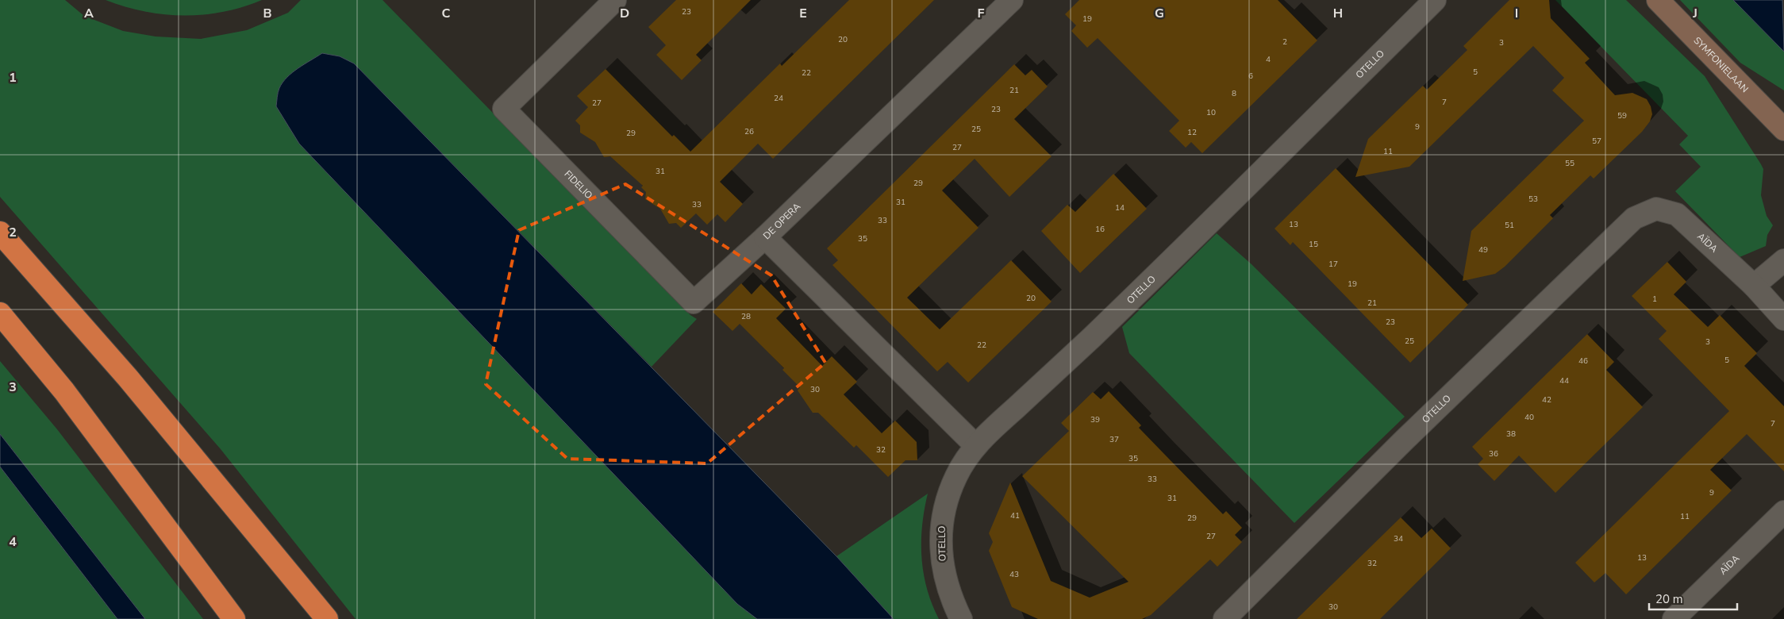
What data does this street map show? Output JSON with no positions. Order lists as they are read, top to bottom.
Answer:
{
  "streets": {
    "street": [
      "OTELLO",
      "SYMFONIELAAN",
      "FIDELIO",
      "DE OPERA",
      "AÏDA"
    ]
  },
  "crossings": [
    ["OTELLO", "DE OPERA"],
    ["OTELLO", "AÏDA"],
    ["FIDELIO", "DE OPERA"]
  ],
  "house_numbers": [
    "23",
    "19",
    "20",
    "2",
    "3",
    "4",
    "5",
    "22",
    "6",
    "21",
    "8",
    "24",
    "7",
    "27",
    "23",
    "10",
    "59",
    "9",
    "25",
    "26",
    "12",
    "29",
    "57",
    "27",
    "11",
    "55",
    "31",
    "29",
    "53",
    "31",
    "33",
    "14",
    "33",
    "13",
    "51",
    "16",
    "35",
    "15",
    "49",
    "17",
    "19",
    "20",
    "1",
    "21",
    "28",
    "23",
    "25",
    "3",
    "22",
    "5",
    "46",
    "44",
    "30",
    "42",
    "40",
    "39",
    "7",
    "38",
    "37",
    "32",
    "36",
    "35",
    "33",
    "9",
    "31",
    "41",
    "11",
    "29",
    "27",
    "34",
    "13",
    "32",
    "43",
    "30"
  ],
  "scale_bar": "20 m",
  "grid": {
    "columns": [
      "A",
      "B",
      "C",
      "D",
      "E",
      "F",
      "G",
      "H",
      "I",
      "J"
    ],
    "rows": [
      "1",
      "2",
      "3",
      "4"
    ]
  }
}
